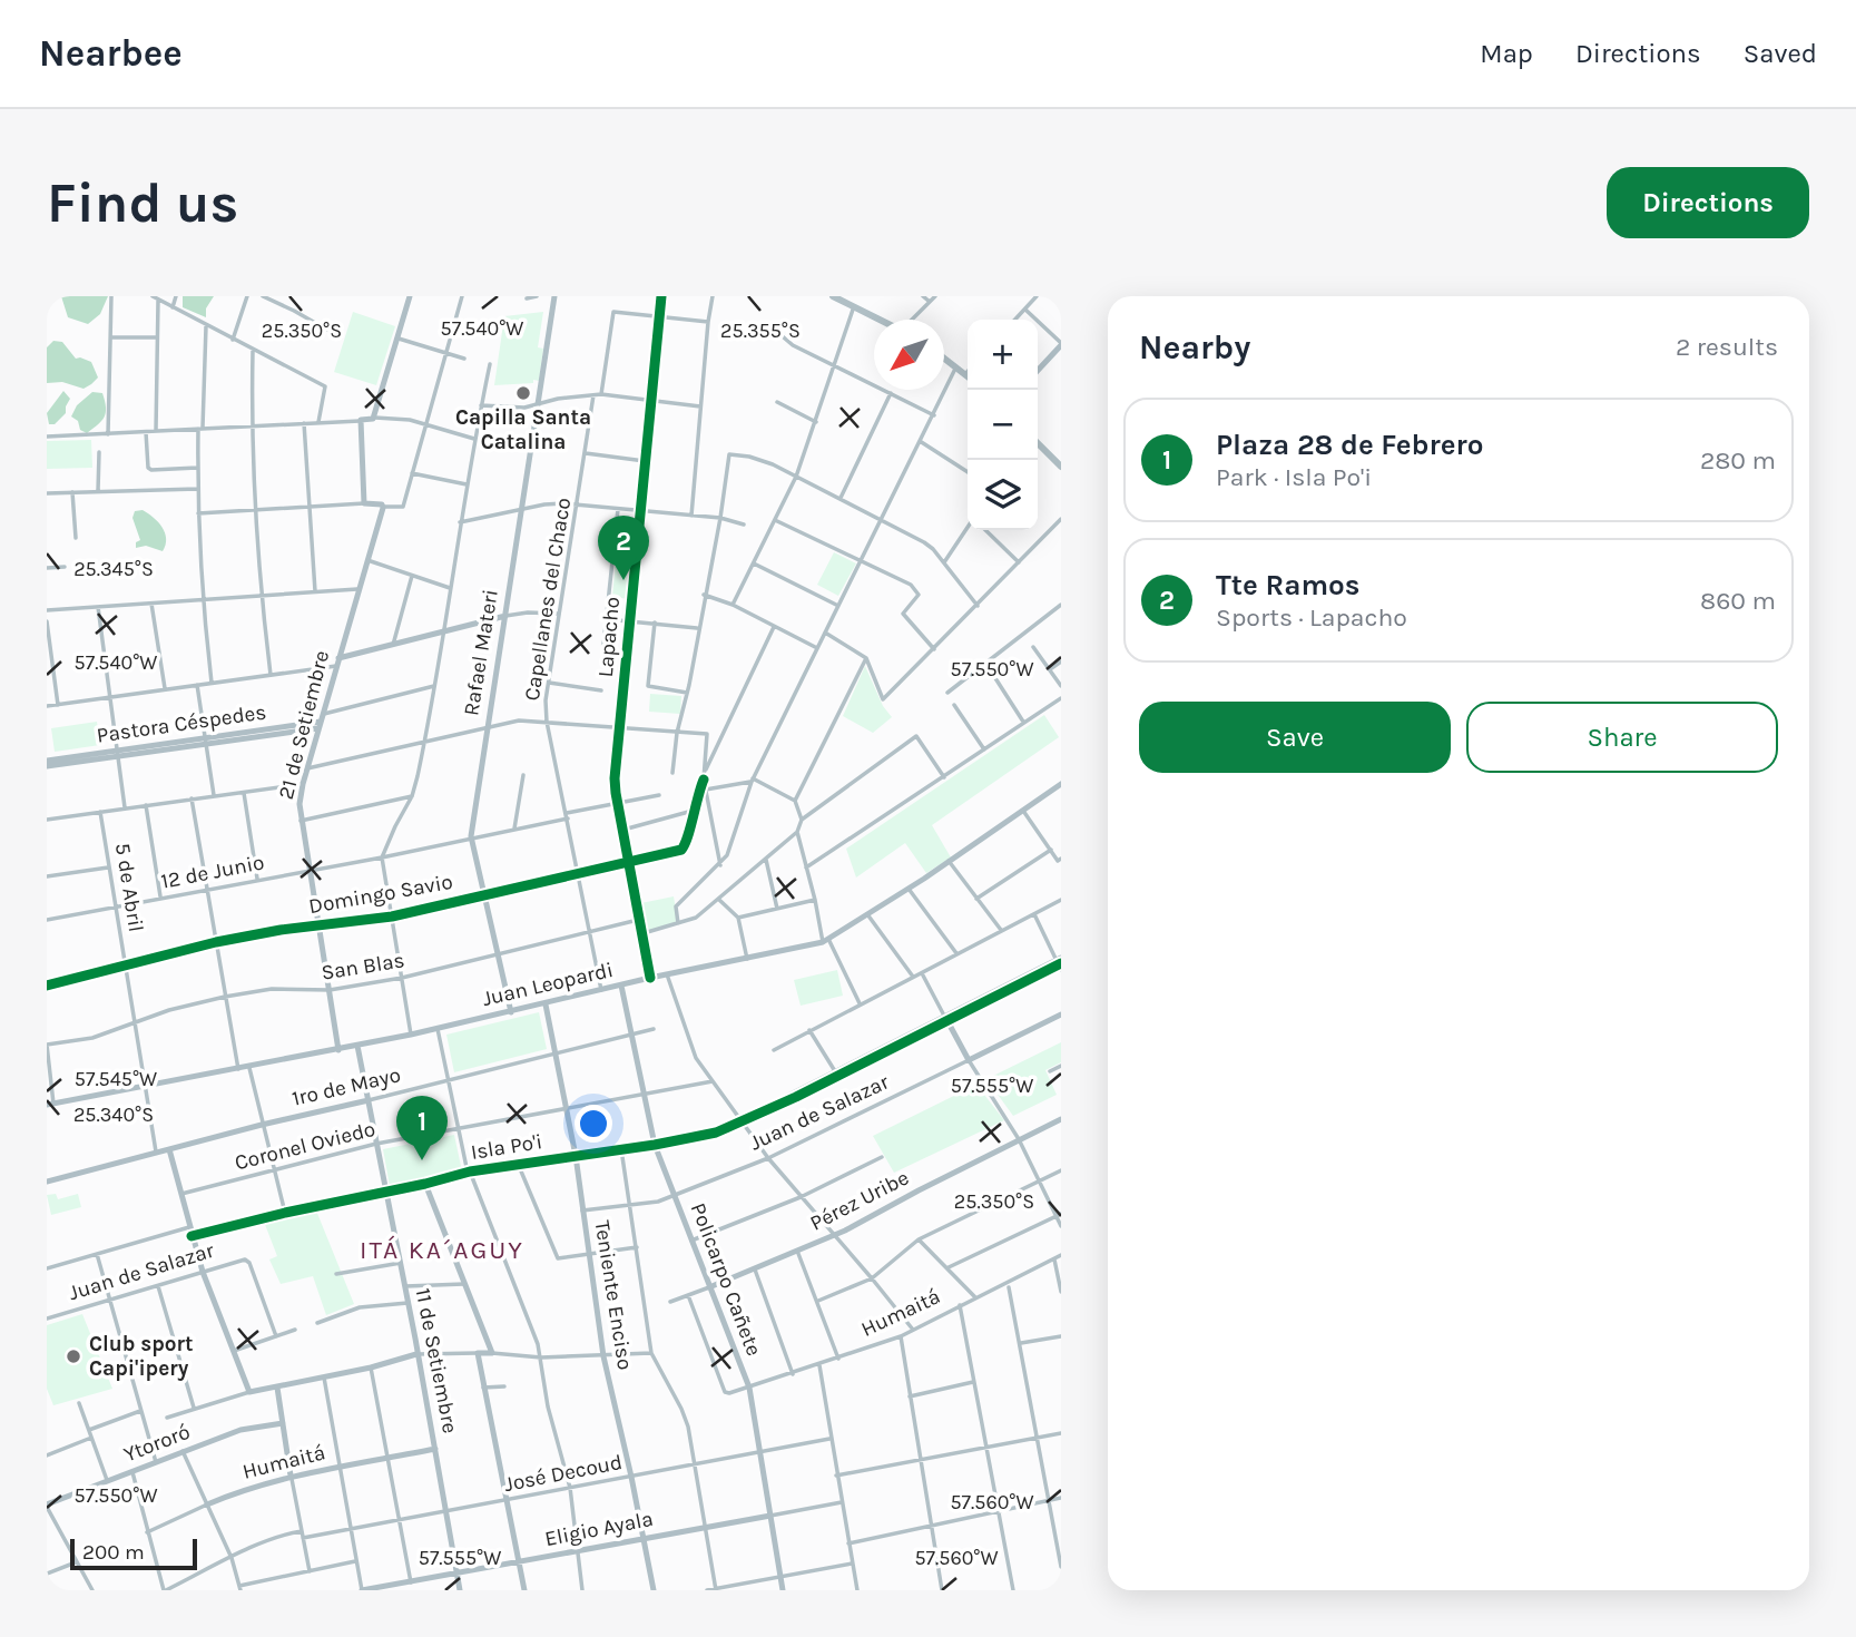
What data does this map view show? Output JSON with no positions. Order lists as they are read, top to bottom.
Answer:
{
  "streets": {
    "street": [
      "Capellanes del Chaco",
      "Lapacho",
      "Rafael Materi",
      "Pastora Céspedes",
      "21 de Setiembre",
      "12 de Junio",
      "5 de Abril",
      "Domingo Savio",
      "San Blas",
      "Juan Leopardi",
      "1ro de Mayo",
      "Juan de Salazar",
      "Coronel Oviedo",
      "Isla Po'i",
      "Pérez Uribe",
      "Policarpo Cañete",
      "Teniente Enciso",
      "Humaitá",
      "11 de Setiembre",
      "Ytororó",
      "José Decoud",
      "Eligio Ayala"
    ]
  },
  "crossings": [
    ["Capellanes del Chaco", "12 de Junio"],
    ["Capellanes del Chaco", "Domingo Savio"],
    ["Capellanes del Chaco", "San Blas"],
    ["Capellanes del Chaco", "Juan Leopardi"],
    ["Lapacho", "12 de Junio"],
    ["Lapacho", "Domingo Savio"],
    ["Lapacho", "San Blas"],
    ["Lapacho", "Juan Leopardi"],
    ["Rafael Materi", "12 de Junio"],
    ["Rafael Materi", "Domingo Savio"],
    ["Rafael Materi", "San Blas"],
    ["Rafael Materi", "Juan Leopardi"],
    ["Pastora Céspedes", "21 de Setiembre"],
    ["21 de Setiembre", "12 de Junio"],
    ["21 de Setiembre", "Domingo Savio"],
    ["21 de Setiembre", "San Blas"],
    ["21 de Setiembre", "Juan Leopardi"],
    ["12 de Junio", "5 de Abril"],
    ["5 de Abril", "Domingo Savio"],
    ["5 de Abril", "San Blas"],
    ["5 de Abril", "Juan Leopardi"],
    ["5 de Abril", "1ro de Mayo"],
    ["Juan Leopardi", "Policarpo Cañete"],
    ["Juan Leopardi", "Teniente Enciso"],
    ["Juan Leopardi", "11 de Setiembre"],
    ["1ro de Mayo", "Policarpo Cañete"],
    ["1ro de Mayo", "Teniente Enciso"],
    ["1ro de Mayo", "11 de Setiembre"],
    ["Juan de Salazar", "Policarpo Cañete"],
    ["Juan de Salazar", "Teniente Enciso"],
    ["Coronel Oviedo", "Policarpo Cañete"],
    ["Coronel Oviedo", "Teniente Enciso"],
    ["Coronel Oviedo", "11 de Setiembre"],
    ["Isla Po'i", "Policarpo Cañete"],
    ["Isla Po'i", "Teniente Enciso"],
    ["Isla Po'i", "11 de Setiembre"],
    ["Pérez Uribe", "Policarpo Cañete"],
    ["Policarpo Cañete", "Humaitá"],
    ["Policarpo Cañete", "José Decoud"],
    ["Policarpo Cañete", "Eligio Ayala"],
    ["Teniente Enciso", "José Decoud"],
    ["Teniente Enciso", "Eligio Ayala"],
    ["Humaitá", "11 de Setiembre"],
    ["11 de Setiembre", "José Decoud"],
    ["11 de Setiembre", "Eligio Ayala"]
  ],
  "districts": ["ITÁ KA´AGUY"],
  "places": ["Capilla Santa Catalina", "Club sport Capi'ipery"],
  "scale_bar": "200 m",
  "north": "bottom left",
  "page": {
    "header": "Nearbee",
    "nav": ["Map", "Directions", "Saved"],
    "buttons": [
      "Directions",
      ["Save", "Share"]
    ],
    "title": "Find us",
    "heading": ["Nearby", "2 results"],
    "map_buttons": ["+", "−"],
    "list": [
      {
        "mark": "1",
        "name": "Plaza 28 de Febrero",
        "note": "Park · Isla Po'i",
        "value": "280 m"
      },
      {
        "mark": "2",
        "name": "Tte Ramos",
        "note": "Sports · Lapacho",
        "value": "860 m"
      }
    ],
    "pins": ["2", "1"],
    "scale": "200 m"
  },
  "coordinates": [
    "57.540°W",
    "25.350°S",
    "25.355°S",
    "25.345°S",
    "57.550°W",
    "57.545°W",
    "57.555°W",
    "25.340°S",
    "57.560°W"
  ]
}
